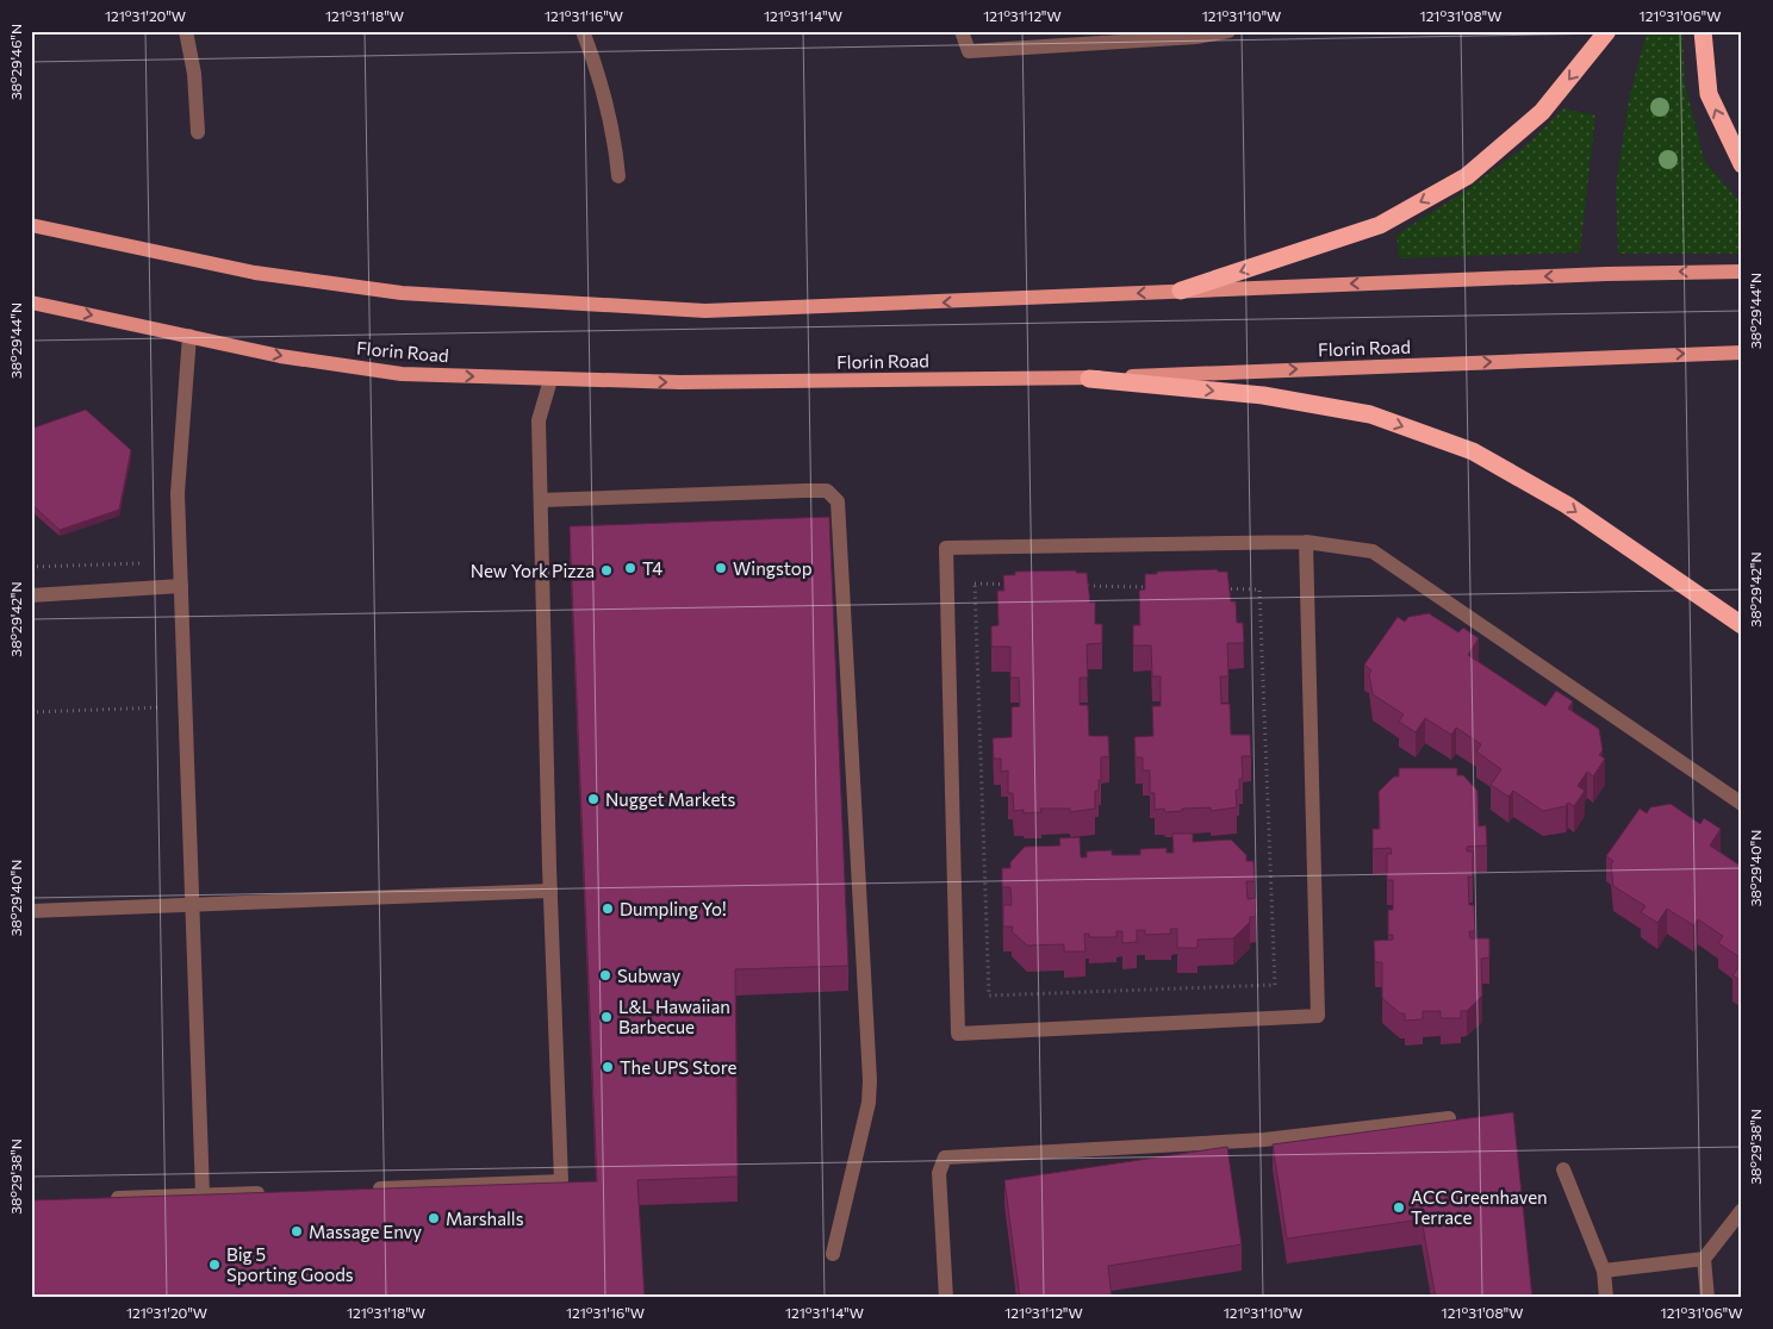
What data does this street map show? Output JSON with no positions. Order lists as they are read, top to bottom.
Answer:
{
  "streets": {
    "main road": ["Florin Road"]
  },
  "places": [
    "T4",
    "Wingstop",
    "New York Pizza",
    "Nugget Markets",
    "Dumpling Yo!",
    "Subway",
    "L&L Hawaiian Barbecue",
    "The UPS Store",
    "ACC Greenhaven Terrace",
    "Marshalls",
    "Massage Envy",
    "Big 5 Sporting Goods"
  ],
  "coordinates": [
    "121°31'20\"W",
    "121°31'18\"W",
    "121°31'16\"W",
    "121°31'14\"W",
    "121°31'12\"W",
    "121°31'10\"W",
    "121°31'08\"W",
    "121°31'06\"W",
    "38°29'46\"N",
    "38°29'44\"N",
    "38°29'42\"N",
    "38°29'40\"N",
    "38°29'38\"N"
  ]
}
